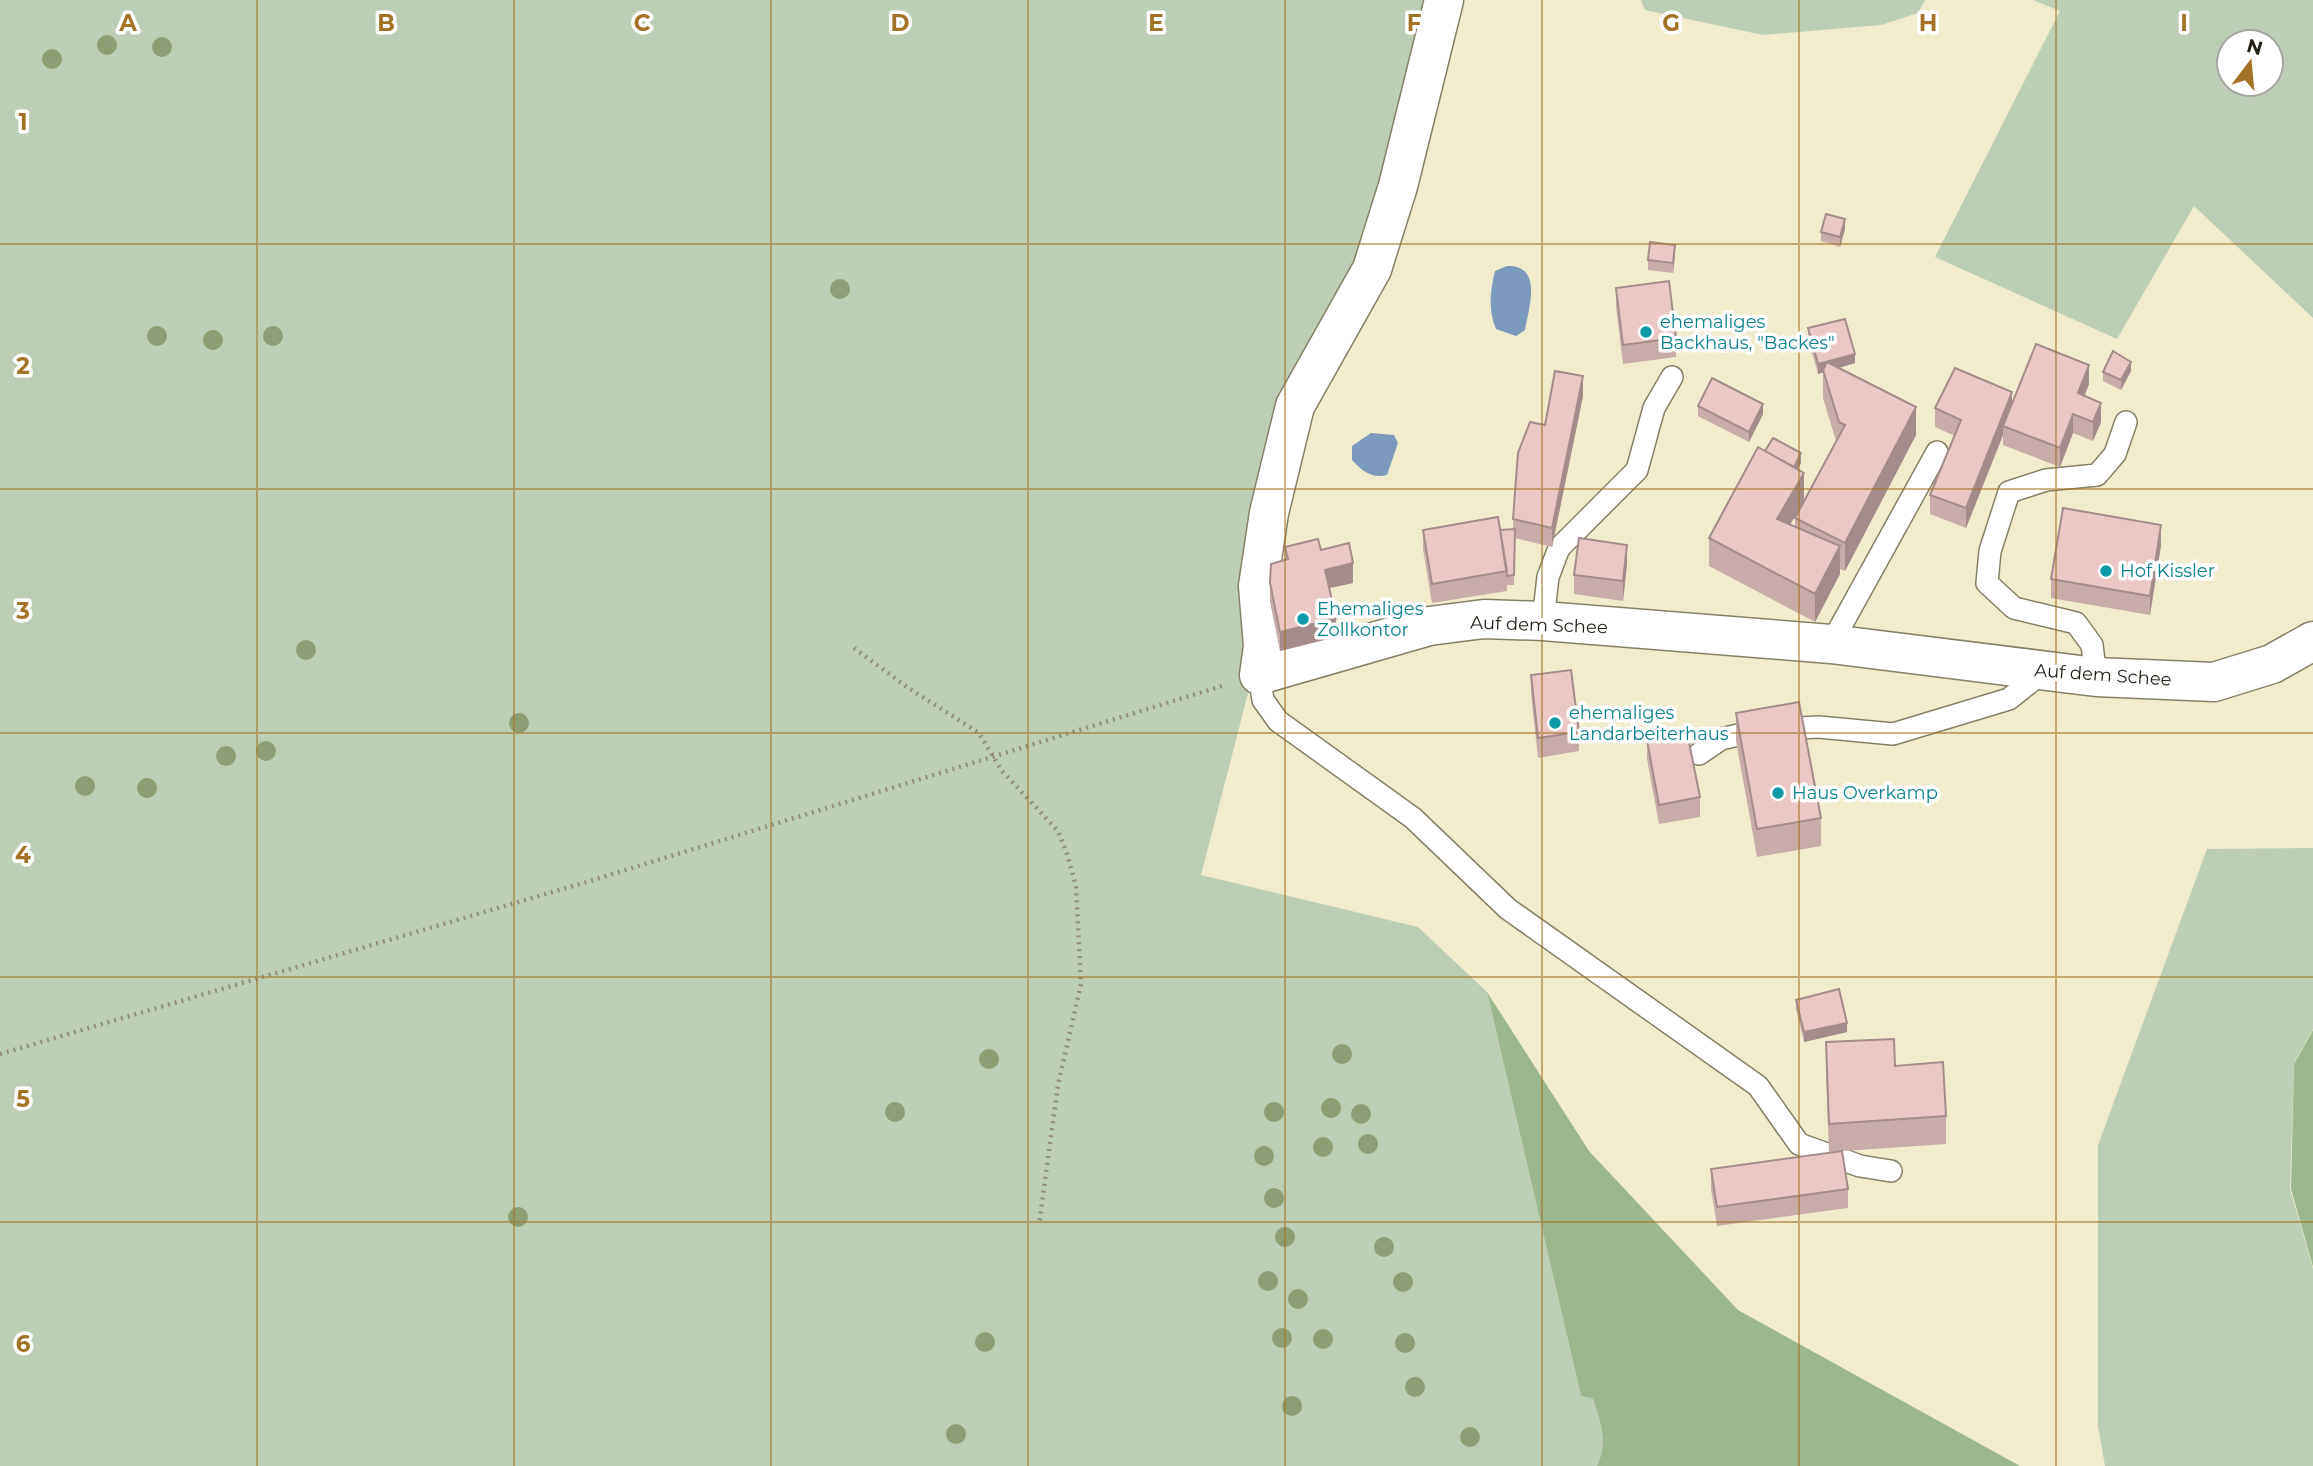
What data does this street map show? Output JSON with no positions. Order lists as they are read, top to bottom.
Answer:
{
  "streets": {
    "street": ["Auf dem Schee"]
  },
  "places": [
    "ehemaliges Backhaus, \"Backes\"",
    "Hof Kissler",
    "Ehemaliges Zollkontor",
    "ehemaliges Landarbeiterhaus",
    "Haus Overkamp"
  ],
  "north": "top",
  "grid": {
    "columns": [
      "A",
      "B",
      "C",
      "D",
      "E",
      "F",
      "G",
      "H",
      "I"
    ],
    "rows": [
      "1",
      "2",
      "3",
      "4",
      "5",
      "6"
    ]
  }
}
